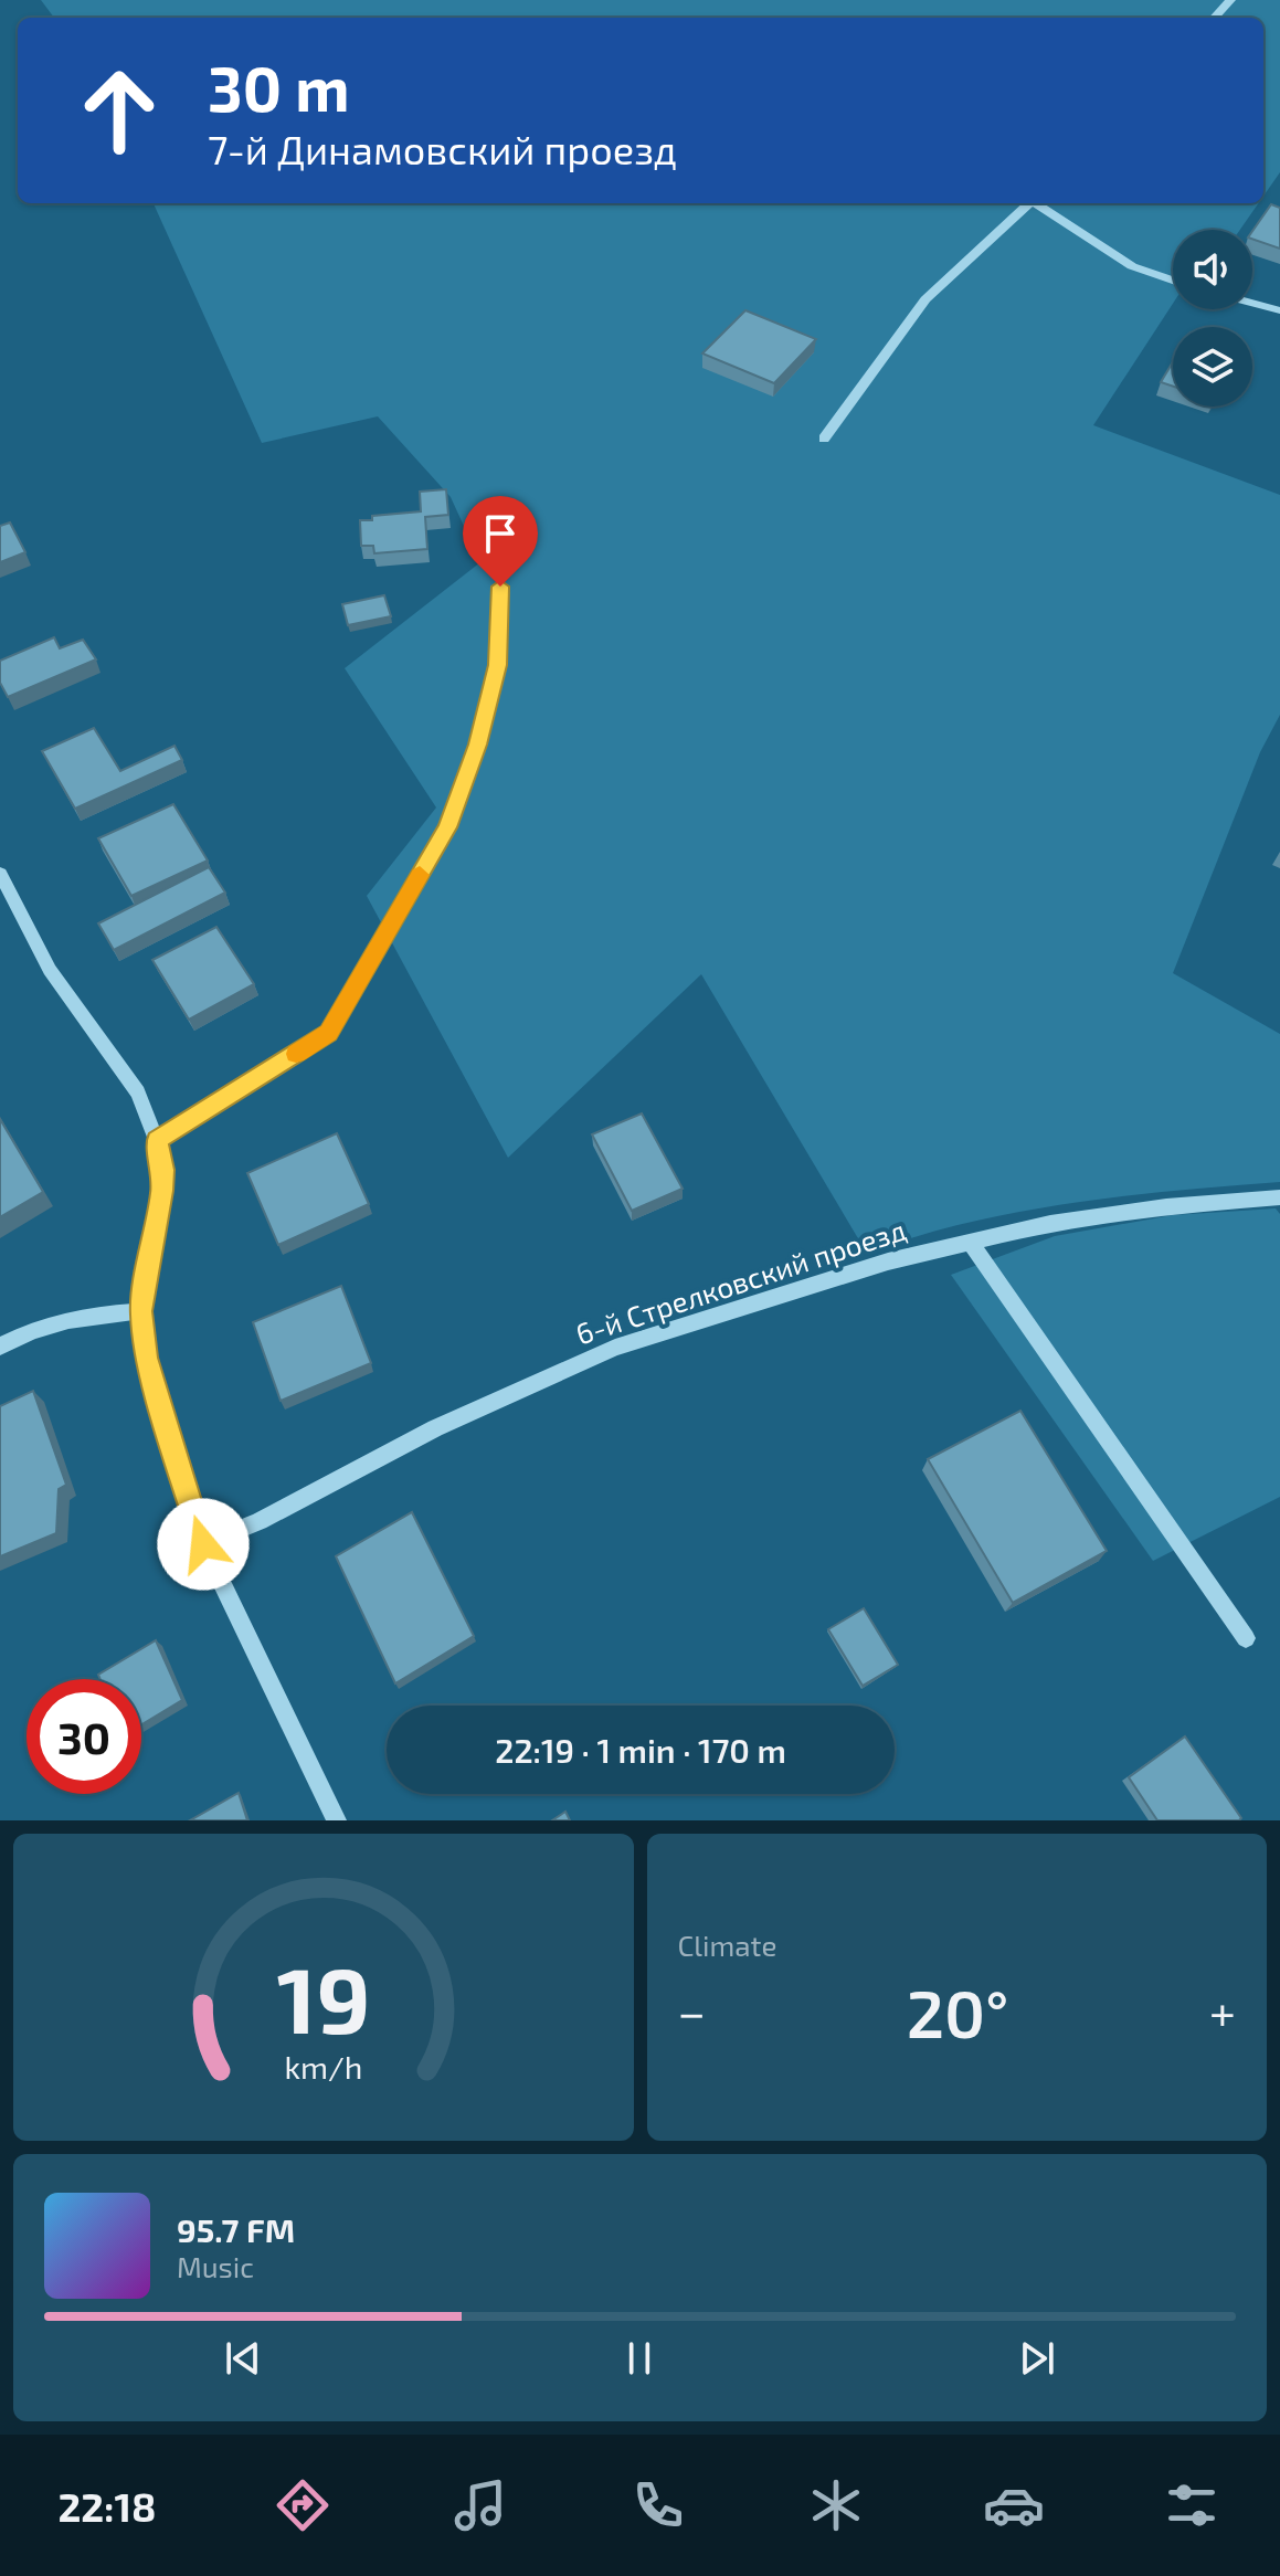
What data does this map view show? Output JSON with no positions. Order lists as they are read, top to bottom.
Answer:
{
  "streets": {
    "street": ["6-й Стрелковский проезд"]
  },
  "page": {
    "turn": ["30 m", "7-й Динамовский проезд"],
    "limit": "30",
    "trip": "22:19 · 1 min · 170 m",
    "tile": "Climate",
    "heat": ["−", "20°", "+"],
    "song": ["95.7 FM", "Music"],
    "tabs": "22:18",
    "gauge": ["19", "km/h"]
  }
}
